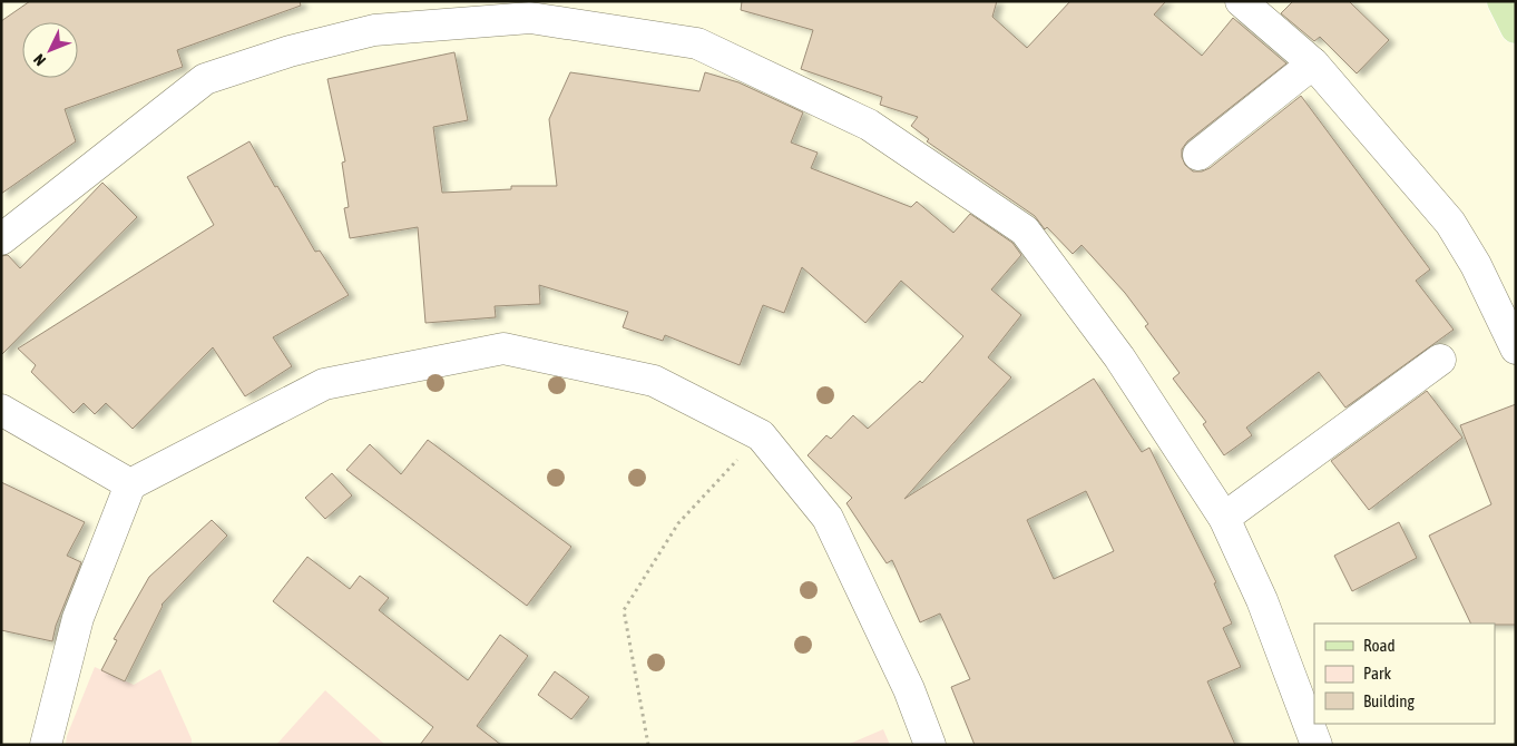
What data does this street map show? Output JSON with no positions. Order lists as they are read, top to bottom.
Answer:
{
  "legend": ["Road", "Park", "Building"],
  "north": "bottom left"
}
